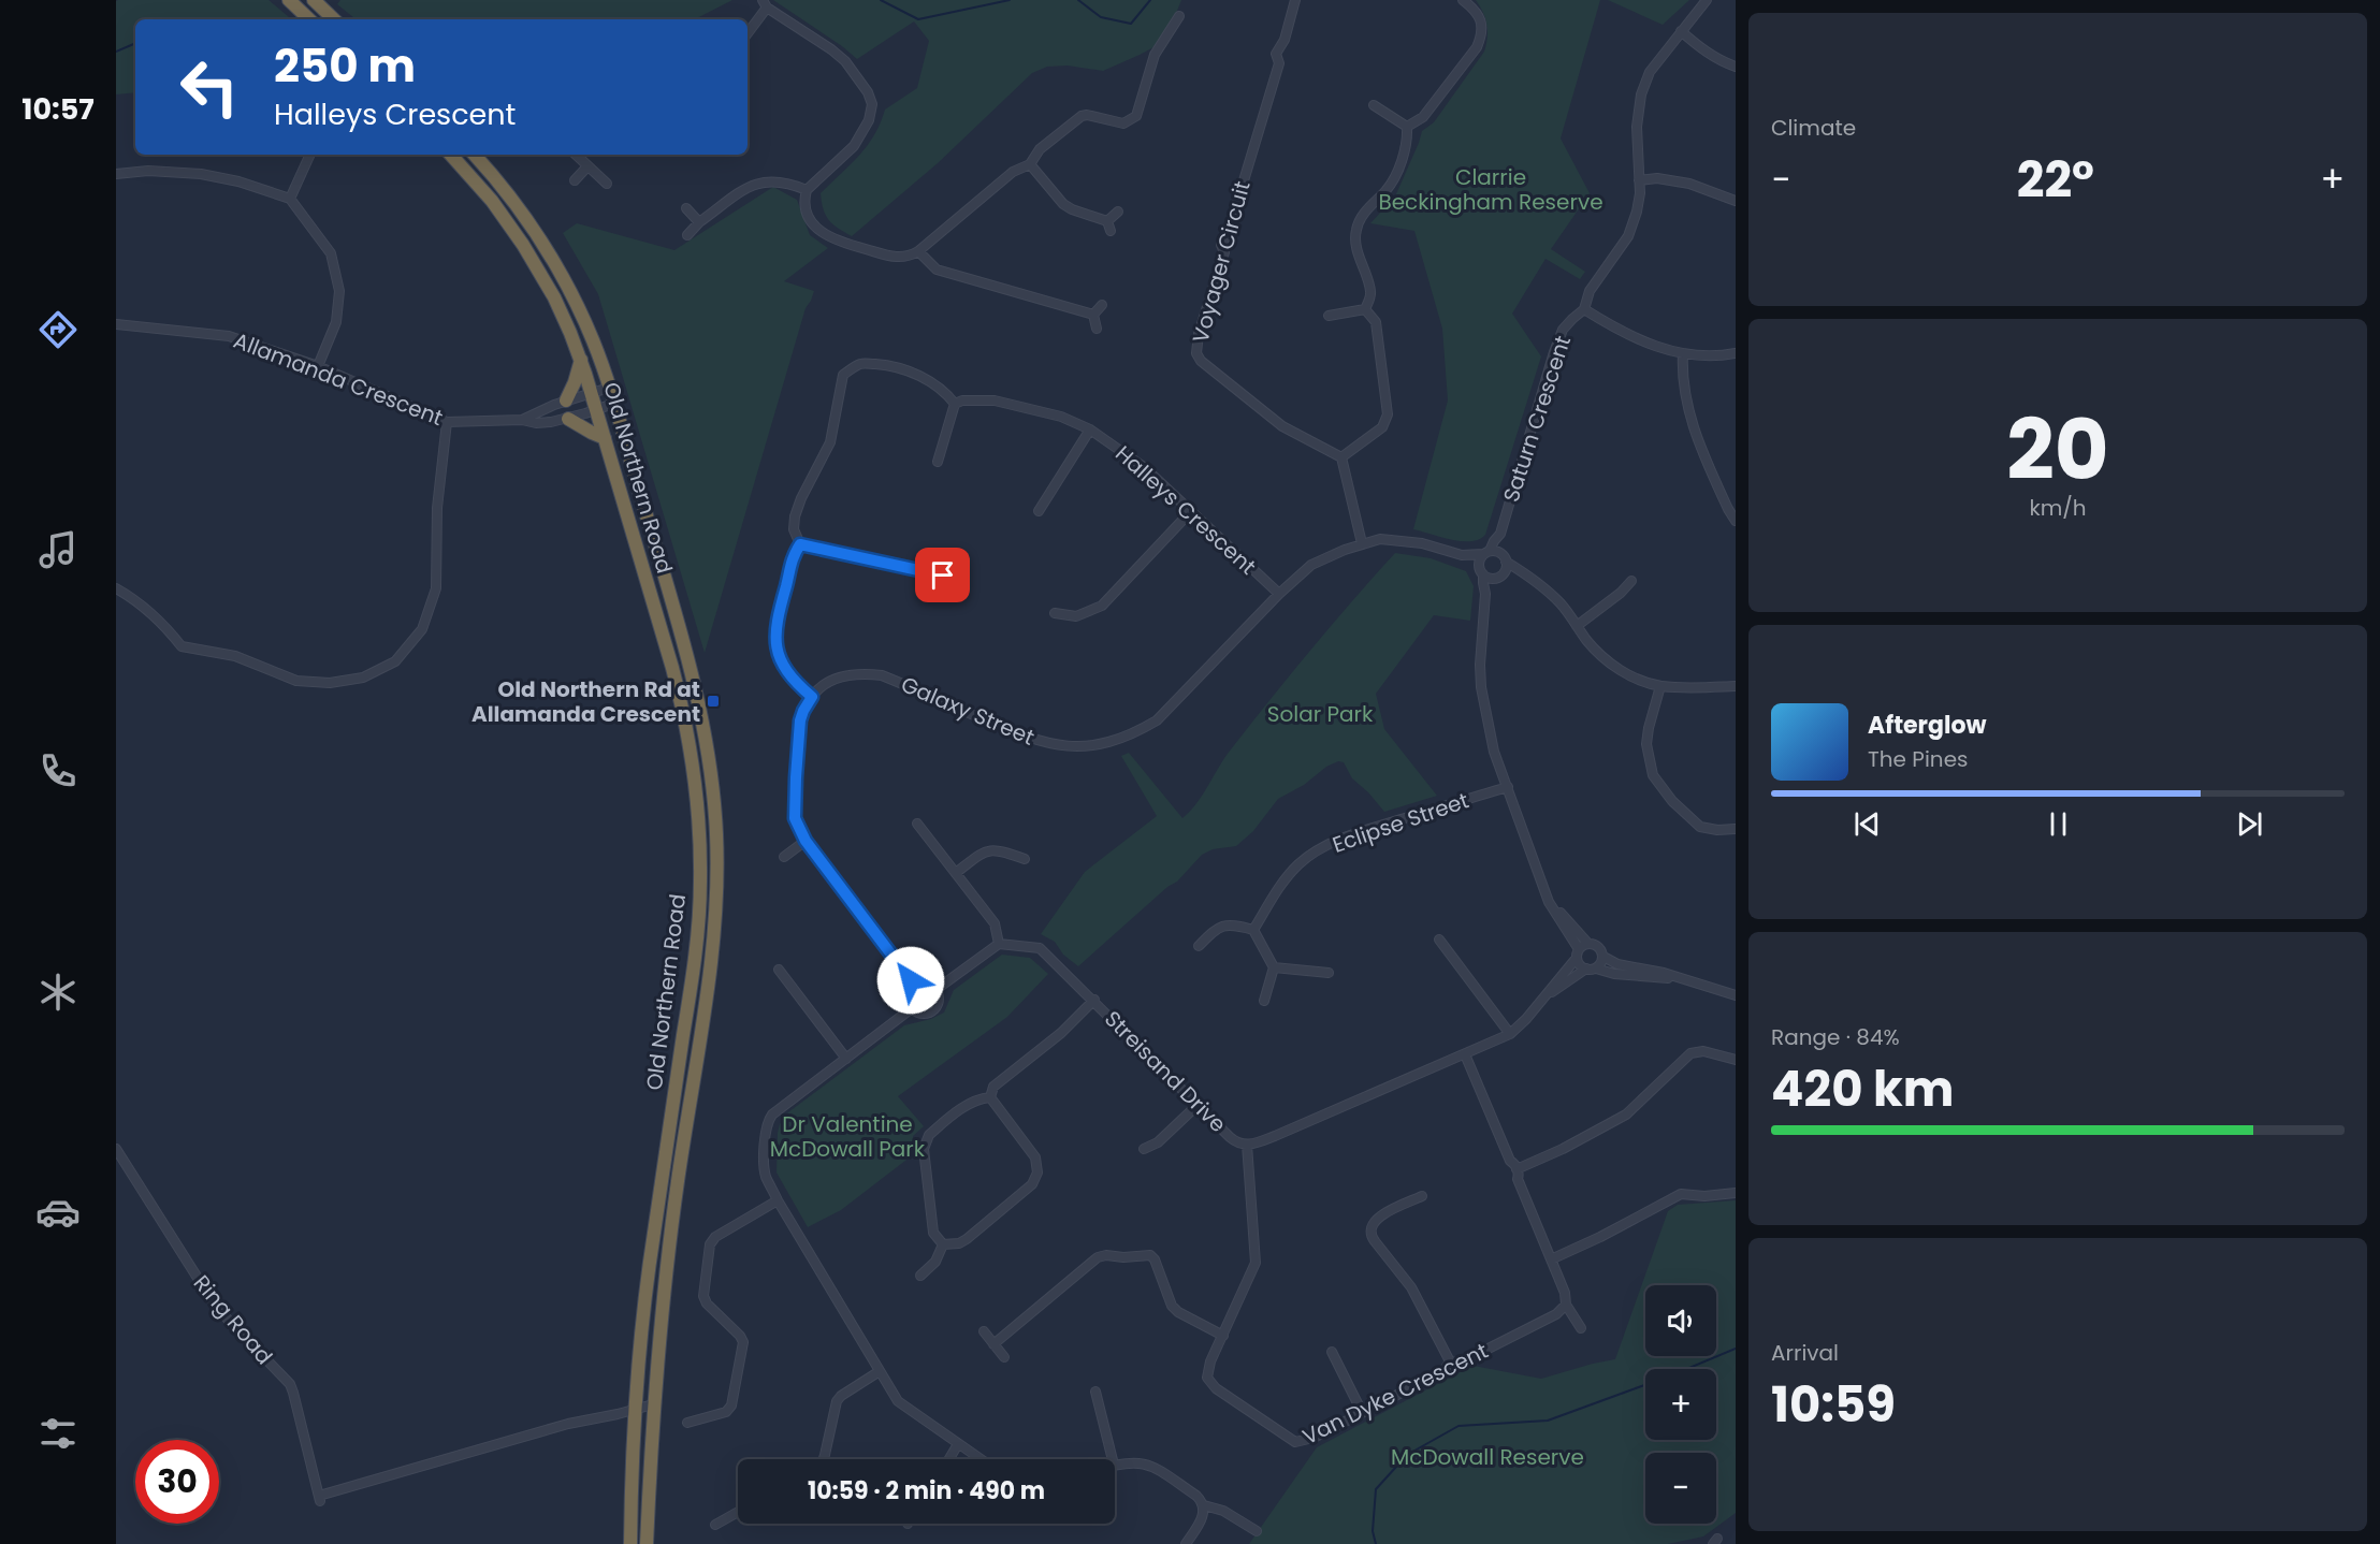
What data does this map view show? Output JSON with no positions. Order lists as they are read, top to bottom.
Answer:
{
  "streets": {
    "highway": ["Old Northern Road"],
    "street": [
      "Voyager Circuit",
      "Allamanda Crescent",
      "Saturn Crescent",
      "Halleys Crescent",
      "Galaxy Street",
      "Eclipse Street",
      "Streisand Drive",
      "Ring Road",
      "Van Dyke Crescent"
    ]
  },
  "crossings": [
    ["Allamanda Crescent", "Old Northern Road"],
    ["Saturn Crescent", "Galaxy Street"],
    ["Old Northern Road", "Ring Road"],
    ["Halleys Crescent", "Galaxy Street"],
    ["Streisand Drive", "Van Dyke Crescent"]
  ],
  "parks": [
    "Clarrie Beckingham Reserve",
    "Solar Park",
    "Dr Valentine McDowall Park",
    "McDowall Reserve"
  ],
  "places": {
    "transit": ["Old Northern Rd at Allamanda Crescent"]
  },
  "page": {
    "tabs": "10:57",
    "tile": [
      "Climate",
      ["20", "km/h"],
      ["Range · 84%", "420 km"],
      ["Arrival", "10:59"]
    ],
    "turn": ["250 m", "Halleys Crescent"],
    "heat": ["−", "22°", "+"],
    "song": ["Afterglow", "The Pines"],
    "map_buttons": ["+", "−"],
    "limit": "30",
    "trip": "10:59 · 2 min · 490 m"
  }
}
